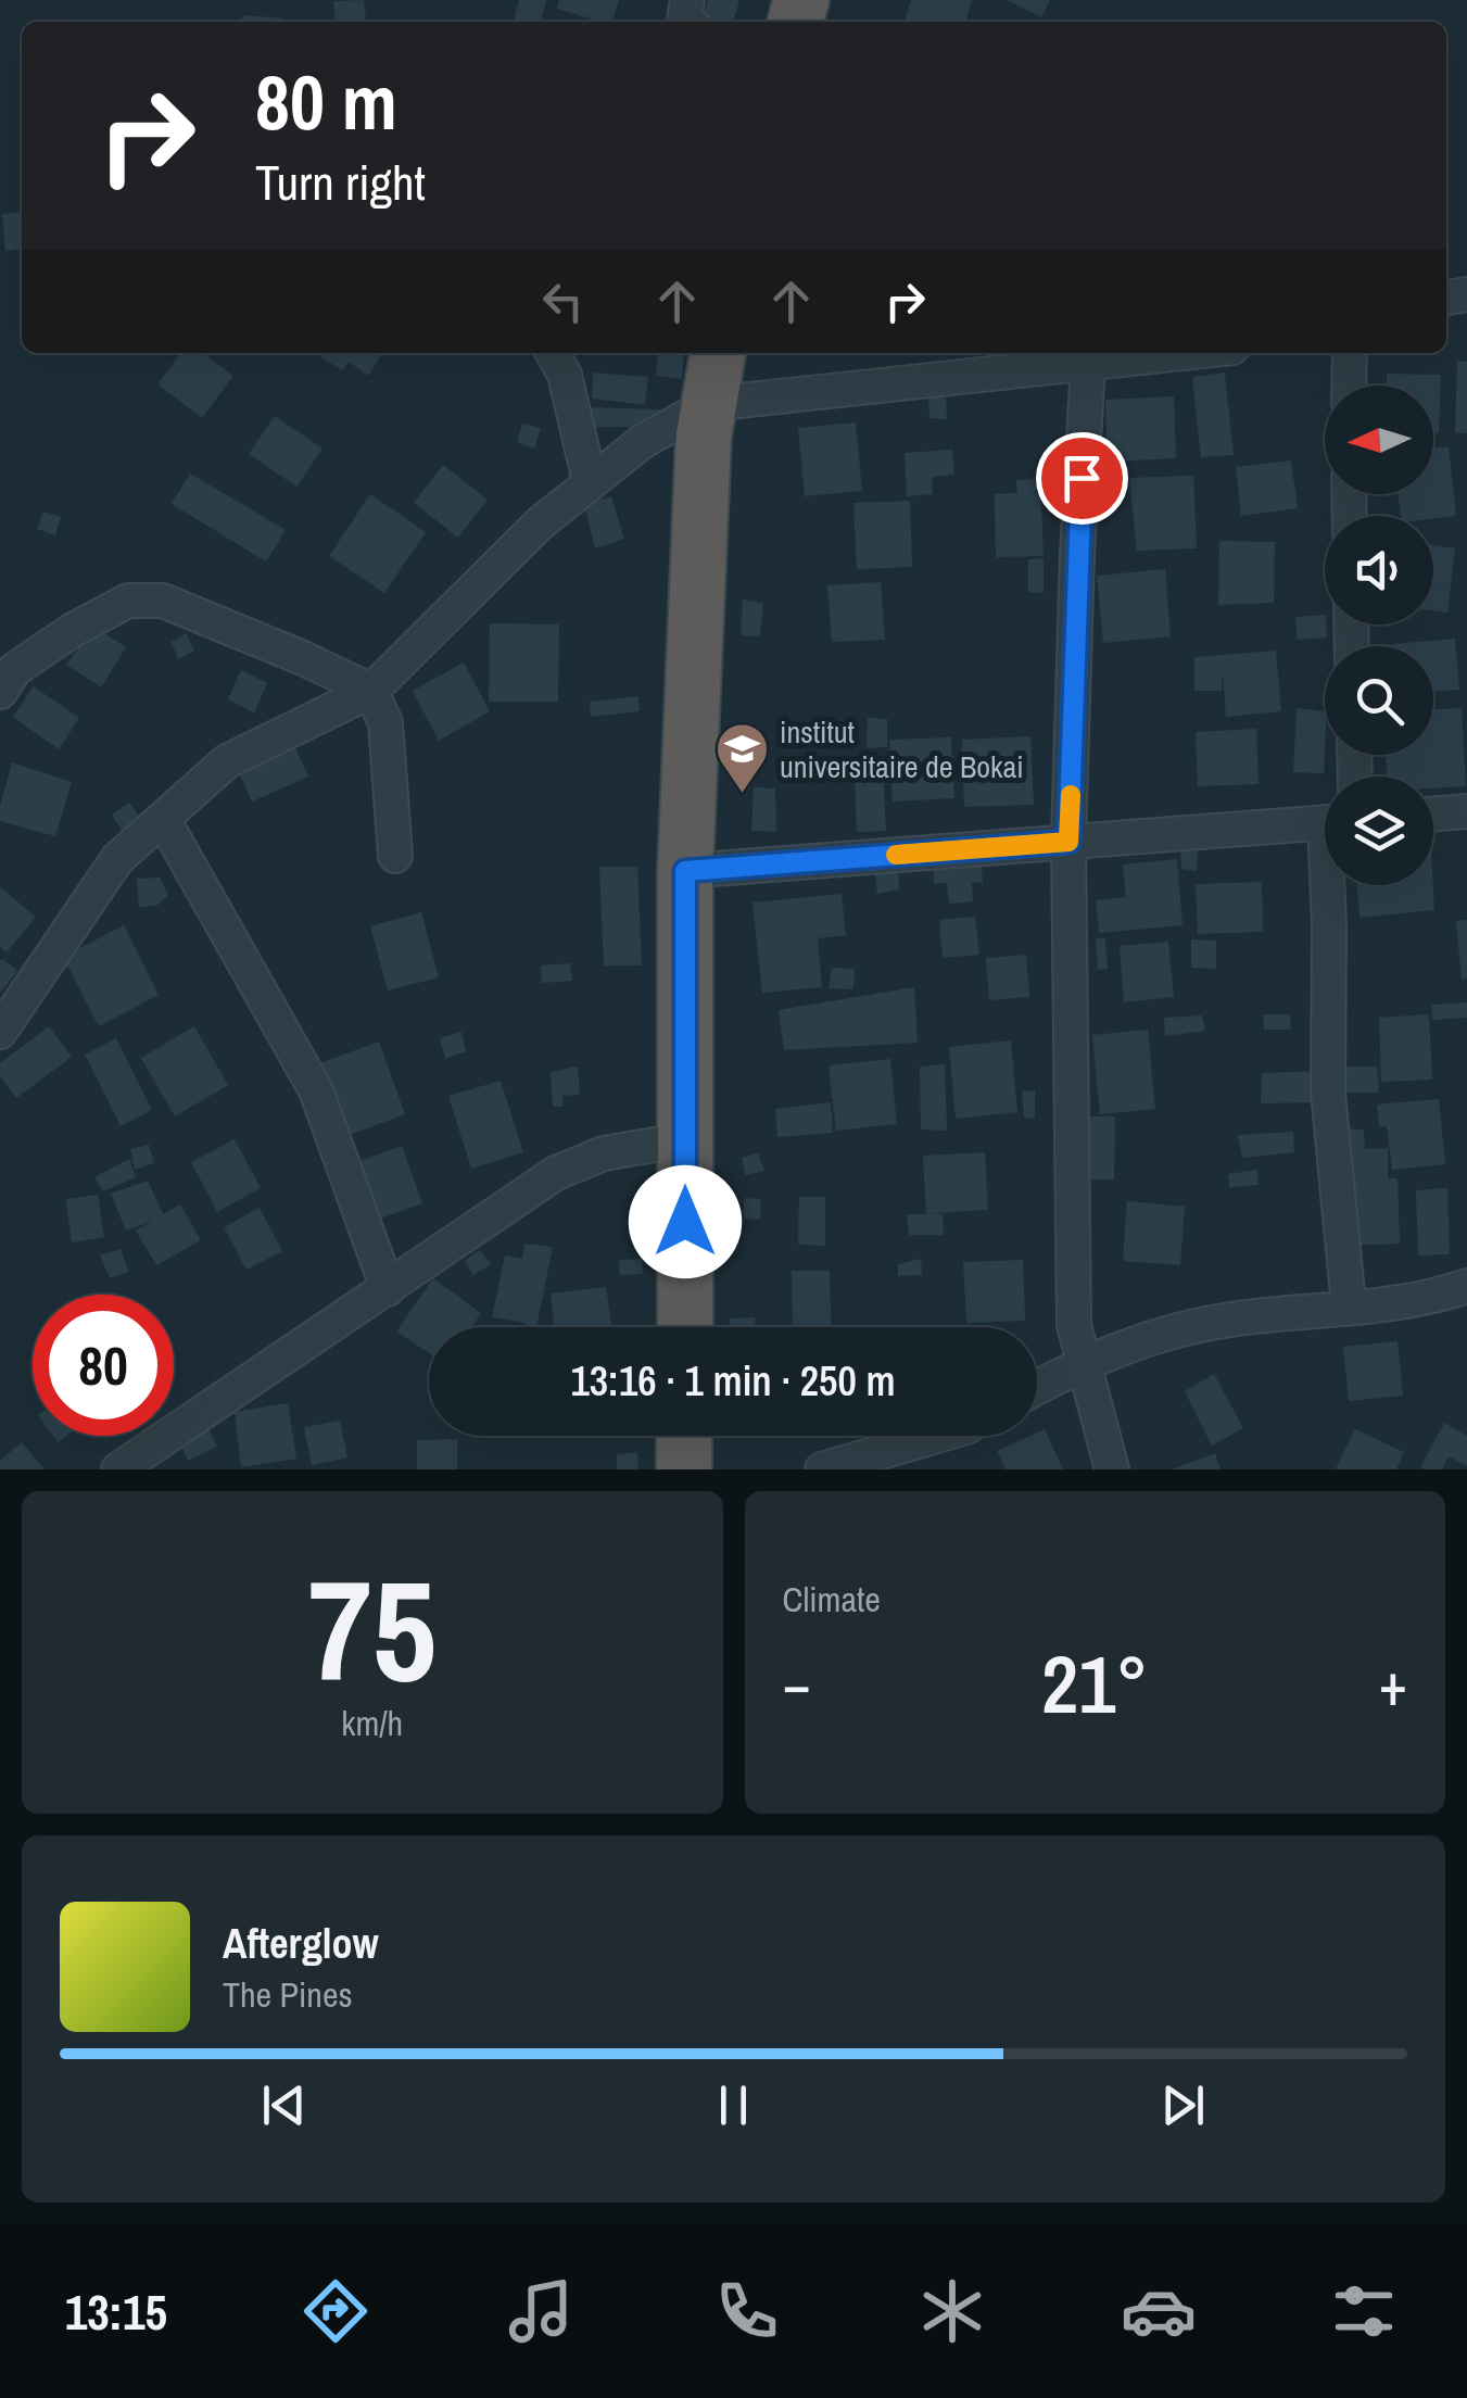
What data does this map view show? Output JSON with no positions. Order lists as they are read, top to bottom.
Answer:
{
  "places": {
    "school or university": ["institut universitaire de Bokai"]
  },
  "north": "left",
  "page": {
    "turn": ["80 m", "Turn right"],
    "limit": "80",
    "trip": "13:16 · 1 min · 250 m",
    "tile": [
      ["75", "km/h"],
      "Climate"
    ],
    "heat": ["−", "21°", "+"],
    "song": ["Afterglow", "The Pines"],
    "tabs": "13:15"
  }
}
